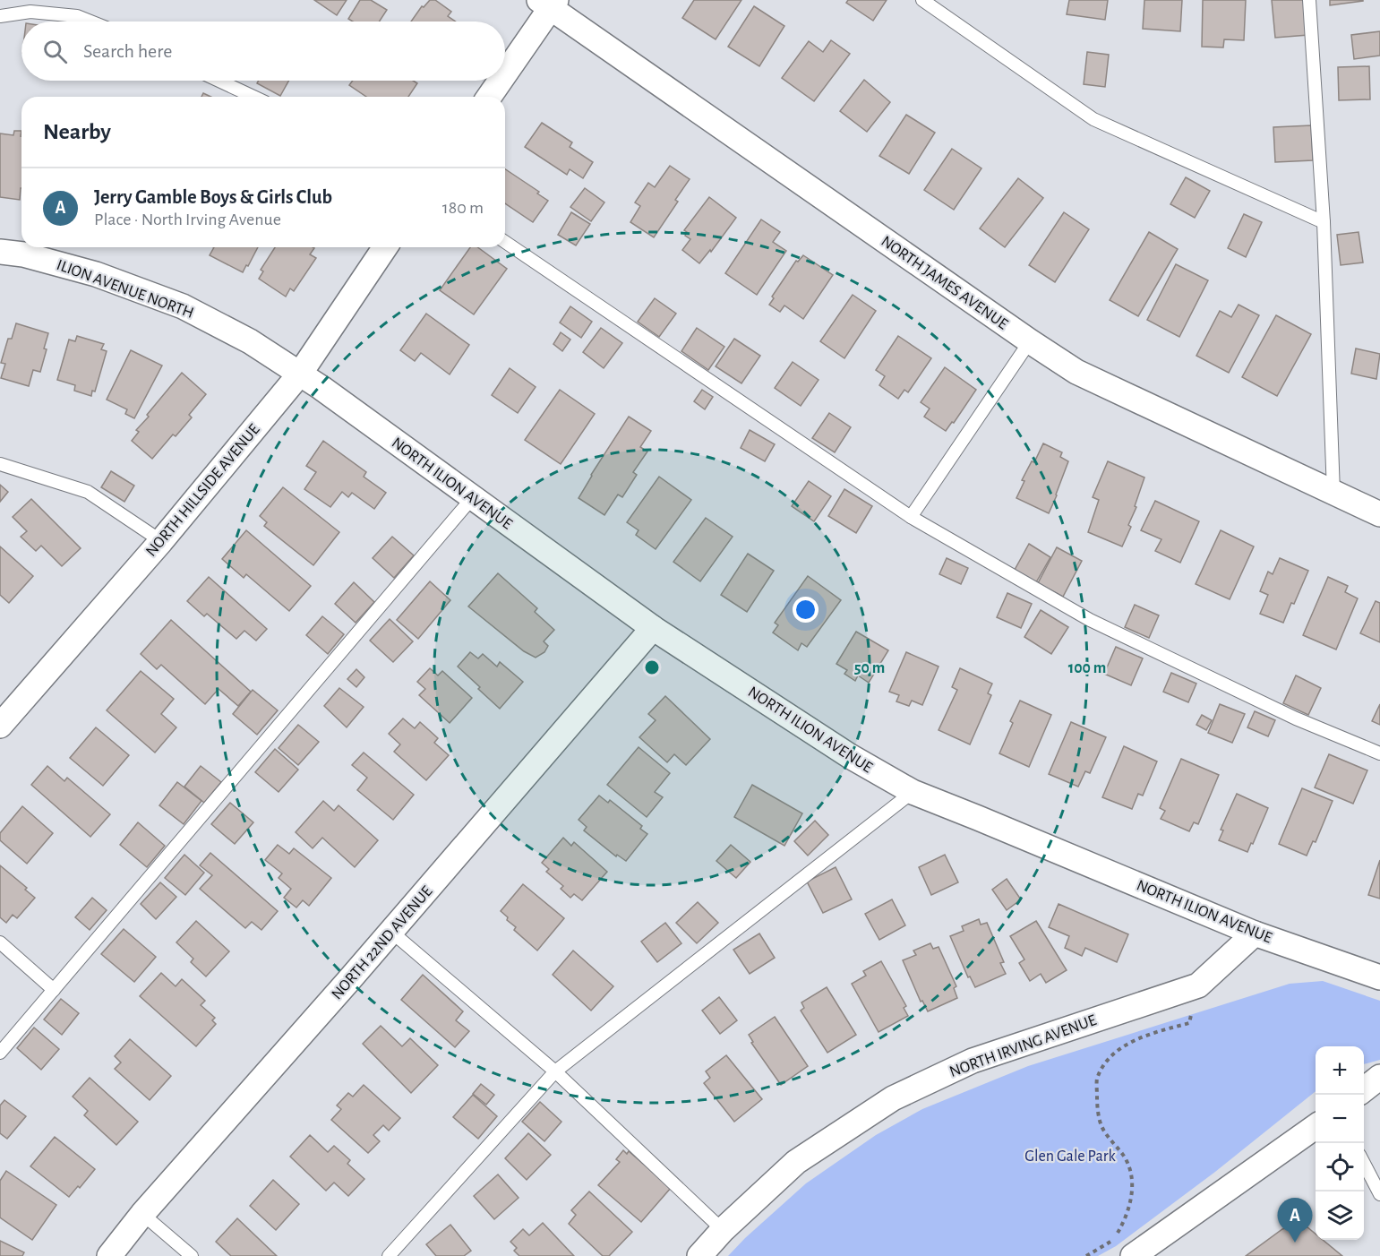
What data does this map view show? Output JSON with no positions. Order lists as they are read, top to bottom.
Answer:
{
  "streets": {
    "street": [
      "NORTH JAMES AVENUE",
      "ILION AVENUE NORTH",
      "NORTH ILION AVENUE",
      "NORTH HILLSIDE AVENUE",
      "NORTH 22ND AVENUE",
      "NORTH IRVING AVENUE"
    ]
  },
  "crossings": [
    ["ILION AVENUE NORTH", "NORTH ILION AVENUE"],
    ["ILION AVENUE NORTH", "NORTH HILLSIDE AVENUE"],
    ["NORTH ILION AVENUE", "NORTH HILLSIDE AVENUE"],
    ["NORTH ILION AVENUE", "NORTH 22ND AVENUE"],
    ["NORTH ILION AVENUE", "NORTH IRVING AVENUE"]
  ],
  "parks": ["Glen Gale Park"],
  "page": {
    "search": "Search here",
    "heading": "Nearby",
    "list": [
      {
        "mark": "A",
        "name": "Jerry Gamble Boys & Girls Club",
        "note": "Place · North Irving Avenue",
        "value": "180 m"
      }
    ],
    "map_buttons": ["+", "−"],
    "pins": "A"
  },
  "rings": ["50 m", "100 m"]
}
